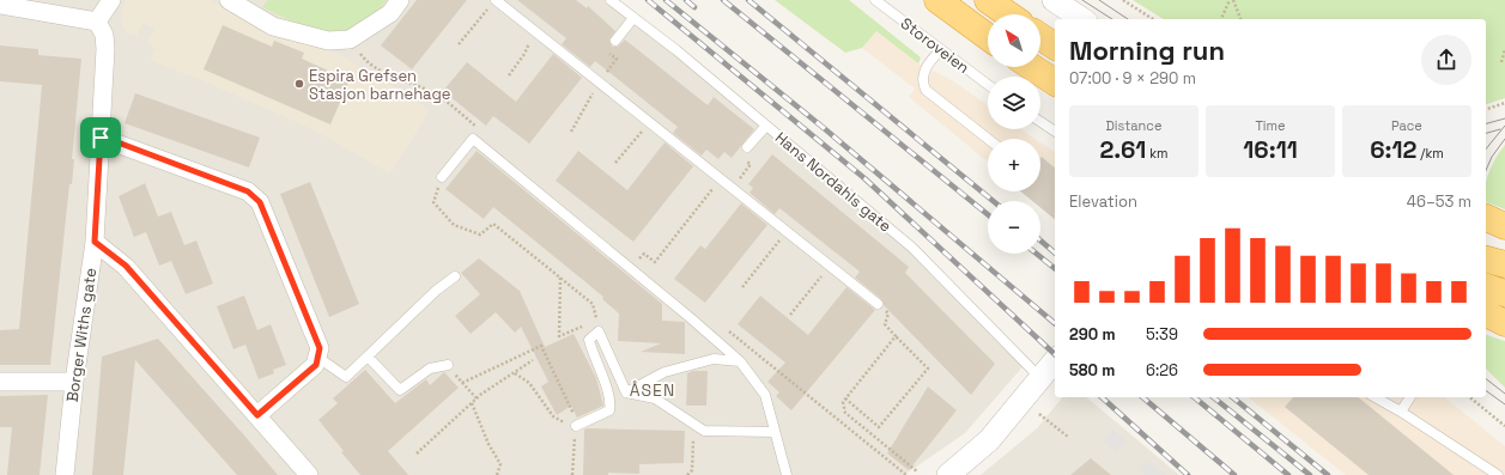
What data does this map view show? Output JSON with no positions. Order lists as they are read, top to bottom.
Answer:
{
  "streets": {
    "street": ["Borger Withs gate"],
    "lane": ["Storoveien", "Hans Nordahls gate"]
  },
  "districts": ["ÅSEN"],
  "places": ["Espira Grefsen Stasjon barnehage"],
  "north": "top left",
  "page": {
    "map_buttons": ["+", "−"],
    "heading": ["Morning run", "07:00 · 9 × 290 m"],
    "stats": [
      ["Distance", "2.61 km"],
      ["Time", "16:11"],
      ["Pace", "6:12 /km"]
    ],
    "chart": ["Elevation", "46–53 m"],
    "list": [
      {
        "name": "290 m",
        "note": "5:39"
      },
      {
        "name": "580 m",
        "note": "6:26"
      }
    ]
  }
}
